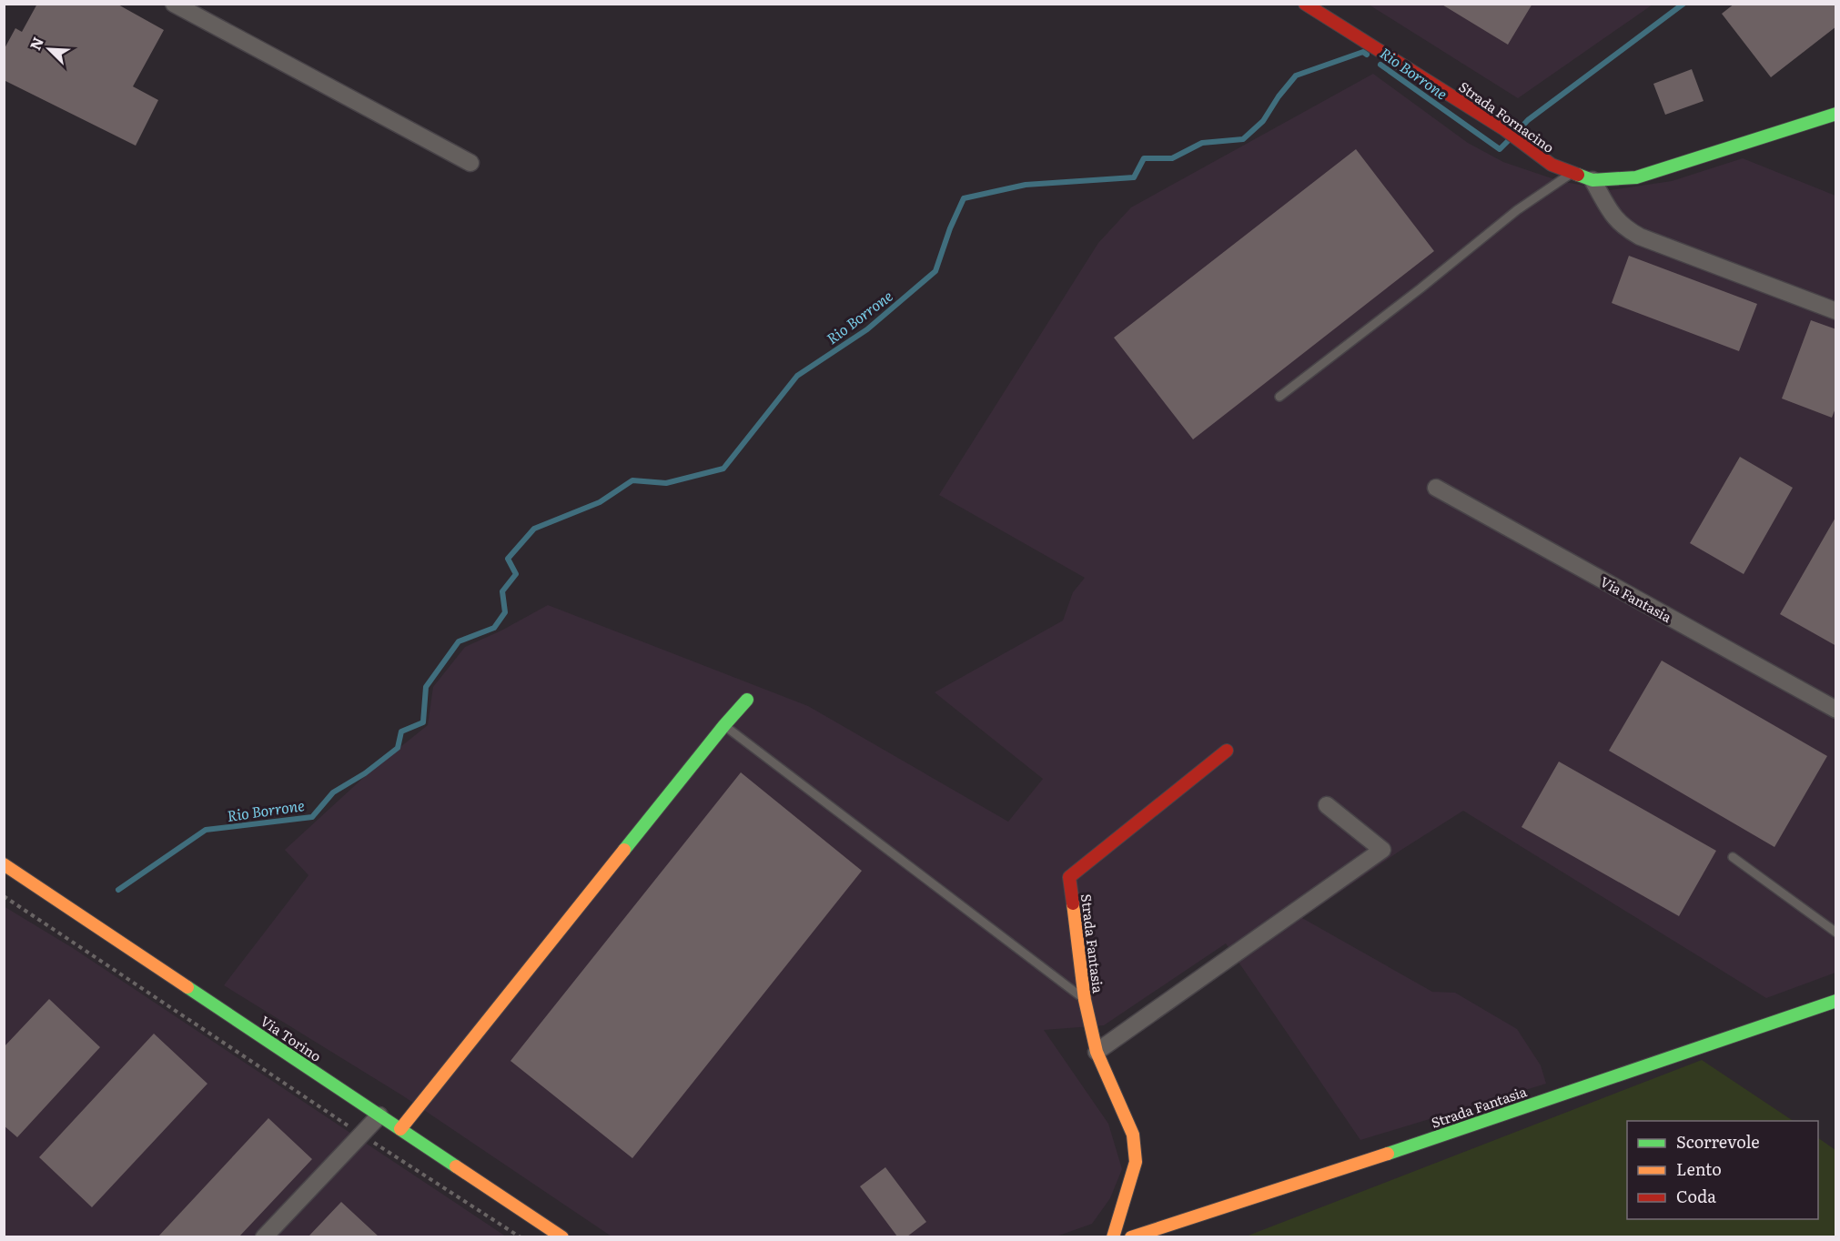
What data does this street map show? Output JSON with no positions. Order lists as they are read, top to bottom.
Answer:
{
  "streets": {
    "street": [
      "Strada Fornacino",
      "Via Fantasia",
      "Strada Fantasia",
      "Via Torino"
    ]
  },
  "water": ["Rio Borrone"],
  "legend": ["Scorrevole", "Lento", "Coda"],
  "north": "top left"
}
